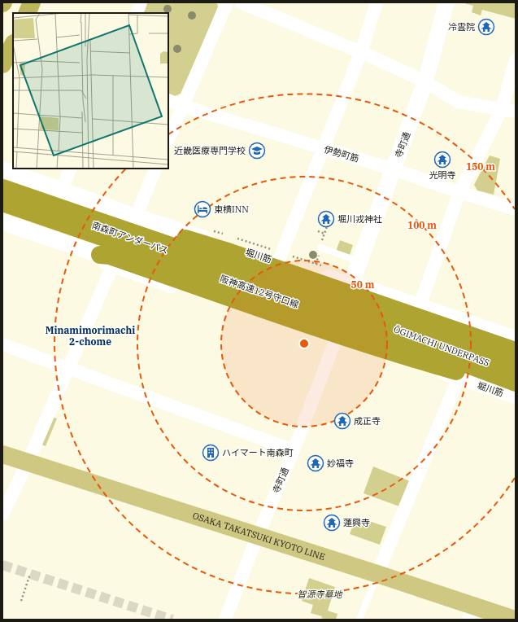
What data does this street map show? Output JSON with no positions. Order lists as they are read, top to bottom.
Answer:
{
  "streets": {
    "highway": ["阪神高速12号守口線"],
    "main road": ["OSAKA TAKATSUKI KYOTO LINE"],
    "street": [
      "寺町通",
      "伊勢町筋",
      "南森町アンダーパス",
      "堀川筋",
      "ŌGIMACHI UNDERPASS"
    ]
  },
  "crossings": [
    ["寺町通", "伊勢町筋"],
    ["寺町通", "南森町アンダーパス"],
    ["寺町通", "堀川筋"],
    ["寺町通", "ŌGIMACHI UNDERPASS"],
    ["寺町通", "OSAKA TAKATSUKI KYOTO LINE"],
    ["南森町アンダーパス", "ŌGIMACHI UNDERPASS"]
  ],
  "districts": ["Minamimorimachi 2-chome"],
  "parks": ["智源寺墓地"],
  "places": {
    "temple": [
      "冷雲院",
      "光明寺",
      "堀川戎神社",
      "成正寺",
      "妙福寺",
      "蓮興寺"
    ],
    "school or university": ["近畿医療専門学校"],
    "hotel": ["東横INN"],
    "building": ["ハイマート南森町"]
  },
  "rings": ["150 m", "100 m", "50 m"]
}
